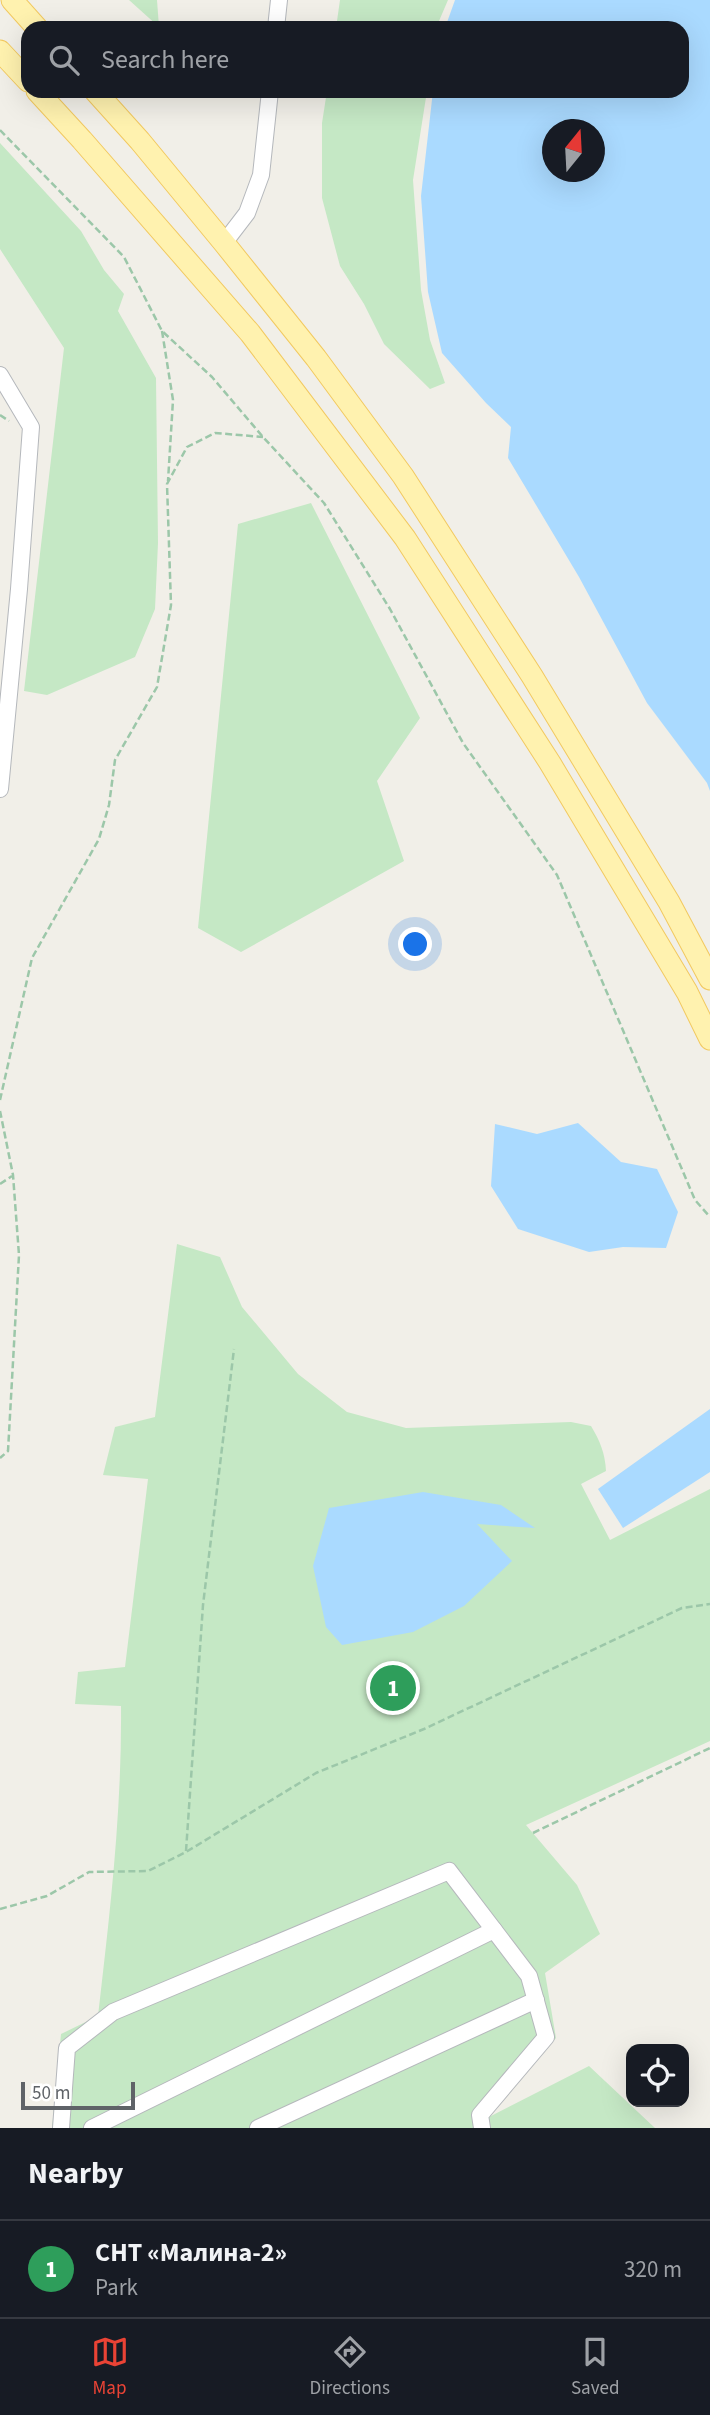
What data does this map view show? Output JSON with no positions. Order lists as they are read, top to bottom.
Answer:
{
  "scale_bar": "50 m",
  "north": "top",
  "page": {
    "search": "Search here",
    "pins": "1",
    "scale": "50 m",
    "heading": "Nearby",
    "list": [
      {
        "mark": "1",
        "name": "СНТ «Малина-2»",
        "note": "Park",
        "value": "320 m"
      }
    ],
    "nav": ["Map", "Directions", "Saved"]
  }
}
